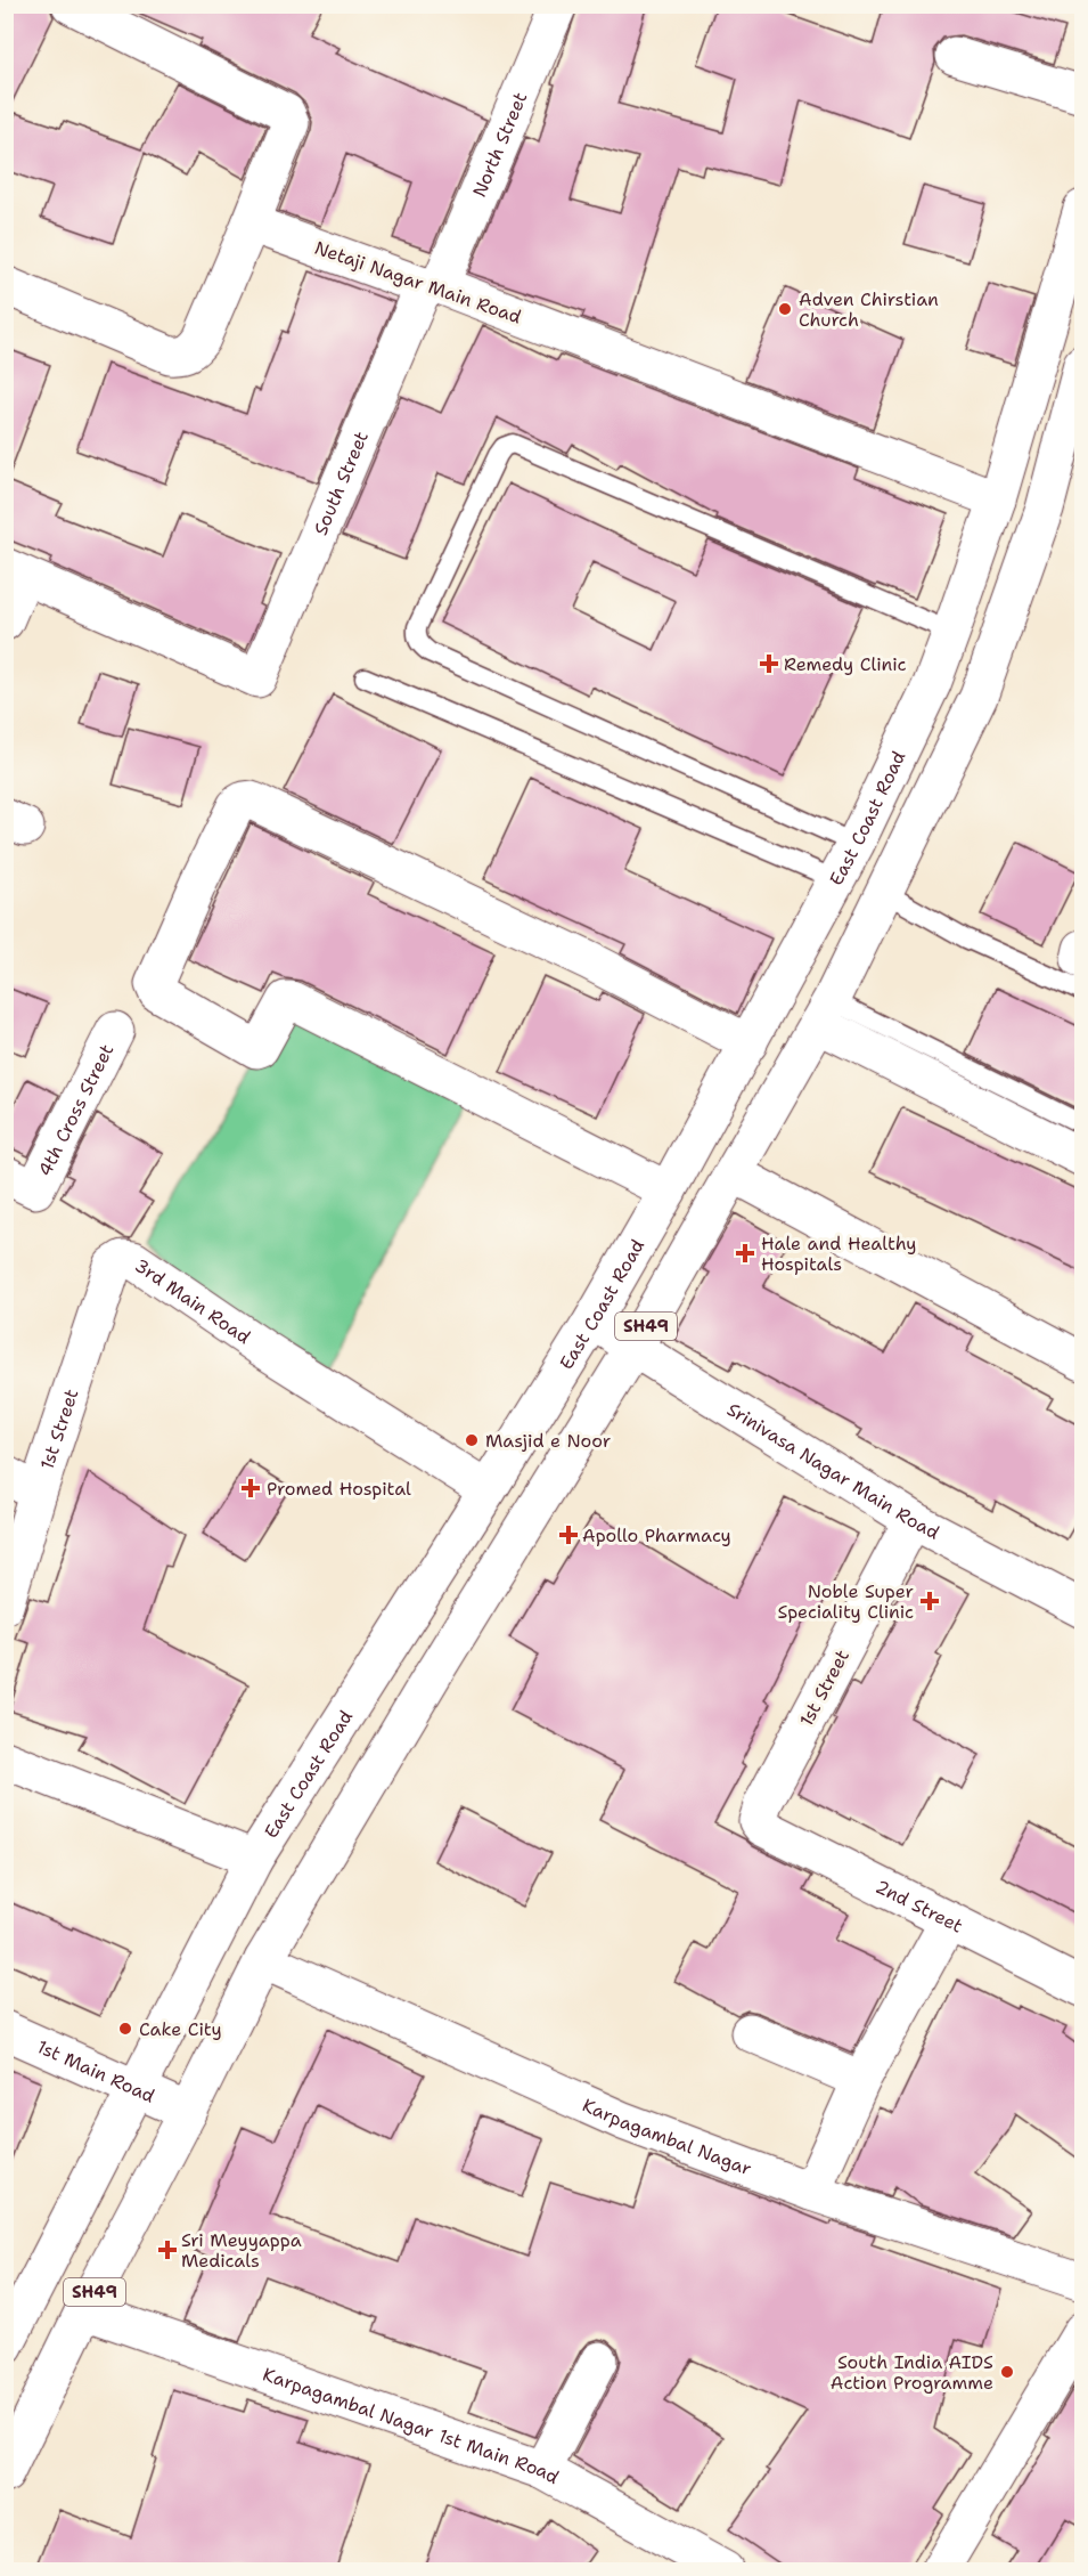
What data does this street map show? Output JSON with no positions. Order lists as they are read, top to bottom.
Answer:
{
  "streets": {
    "street": [
      "North Street",
      "Netaji Nagar Main Road",
      "South Street",
      "East Coast Road",
      "4th Cross Street",
      "3rd Main Road",
      "SH49",
      "1st Street",
      "Srinivasa Nagar Main Road",
      "2nd Street",
      "1st Main Road",
      "Karpagambal Nagar",
      "Karpagambal Nagar 1st Main Road"
    ]
  },
  "crossings": [
    ["North Street", "Netaji Nagar Main Road"],
    ["North Street", "South Street"],
    ["Netaji Nagar Main Road", "South Street"],
    ["Netaji Nagar Main Road", "East Coast Road"],
    ["East Coast Road", "3rd Main Road"],
    ["East Coast Road", "Srinivasa Nagar Main Road"],
    ["East Coast Road", "1st Main Road"],
    ["3rd Main Road", "1st Street"],
    ["SH49", "Srinivasa Nagar Main Road"],
    ["SH49", "1st Main Road"],
    ["SH49", "Karpagambal Nagar"],
    ["SH49", "Karpagambal Nagar 1st Main Road"],
    ["1st Street", "Srinivasa Nagar Main Road"],
    ["1st Street", "2nd Street"]
  ],
  "places": {
    "other": [
      "Adven Chirstian Church",
      "Masjid e Noor",
      "Cake City",
      "South India AIDS Action Programme"
    ],
    "health": [
      "Remedy Clinic",
      "Hale and Healthy Hospitals",
      "Promed Hospital",
      "Apollo Pharmacy",
      "Noble Super Speciality Clinic",
      "Sri Meyyappa Medicals"
    ]
  }
}
